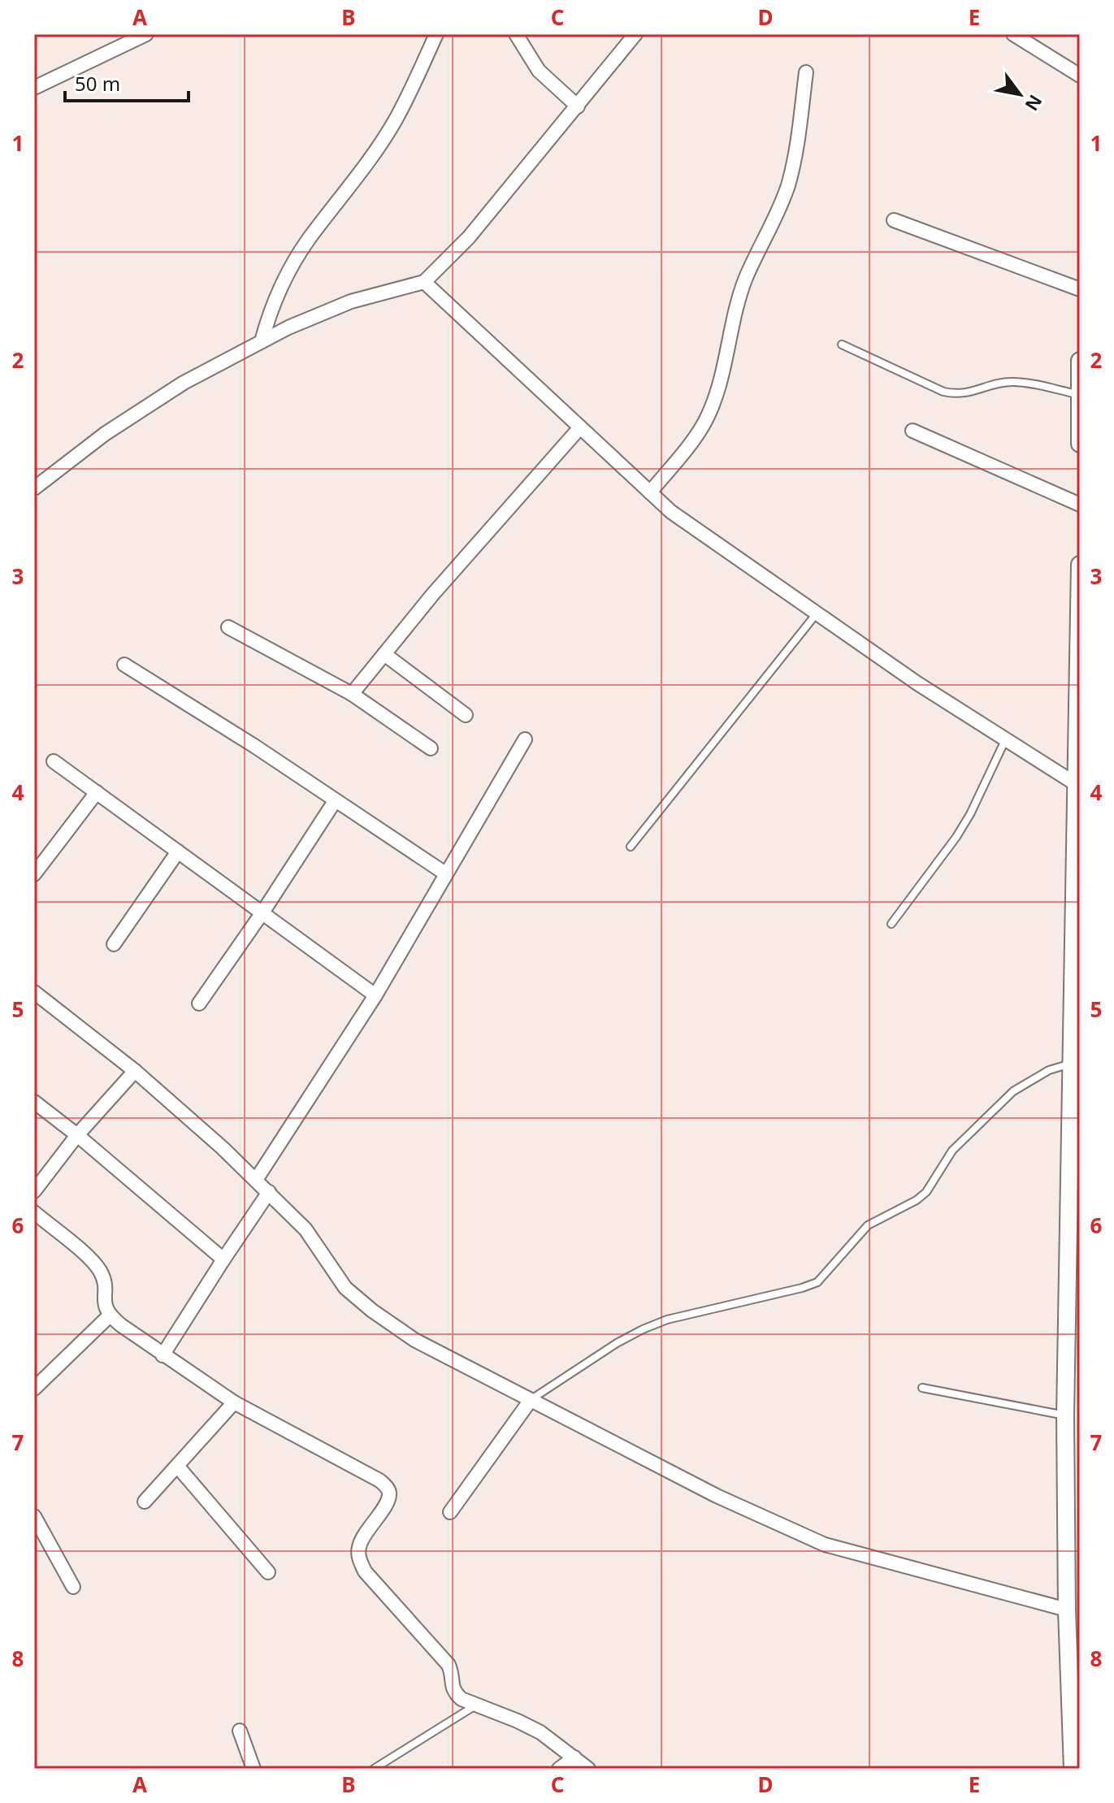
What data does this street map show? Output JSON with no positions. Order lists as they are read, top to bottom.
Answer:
{
  "scale_bar": "50 m",
  "north": "bottom right",
  "grid": {
    "columns": [
      "A",
      "B",
      "C",
      "D",
      "E"
    ],
    "rows": [
      "1",
      "2",
      "3",
      "4",
      "5",
      "6",
      "7",
      "8"
    ]
  }
}
